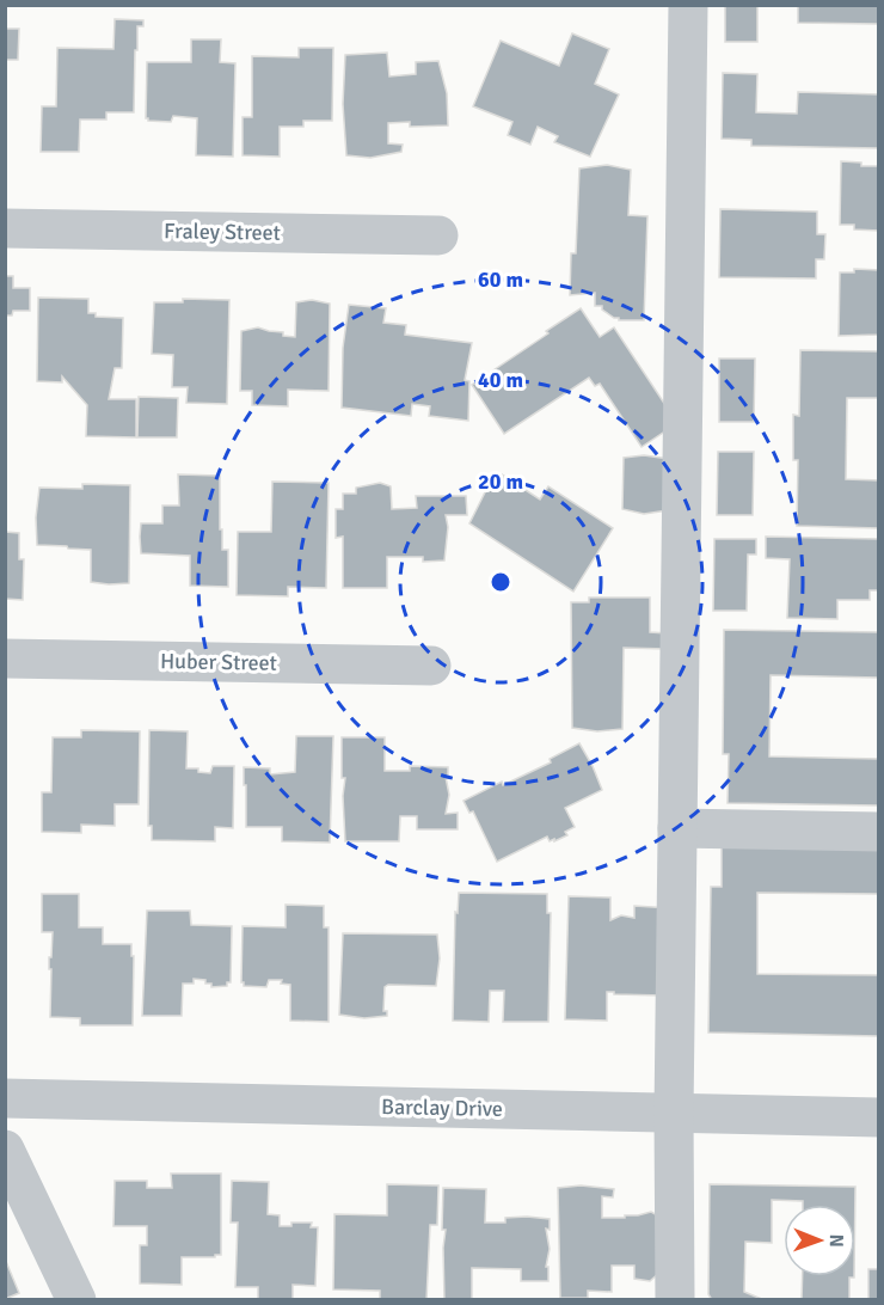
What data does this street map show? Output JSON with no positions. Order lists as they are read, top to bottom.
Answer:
{
  "streets": {
    "street": ["Fraley Street", "Huber Street", "Barclay Drive"]
  },
  "north": "right",
  "rings": ["60 m", "40 m", "20 m"]
}
